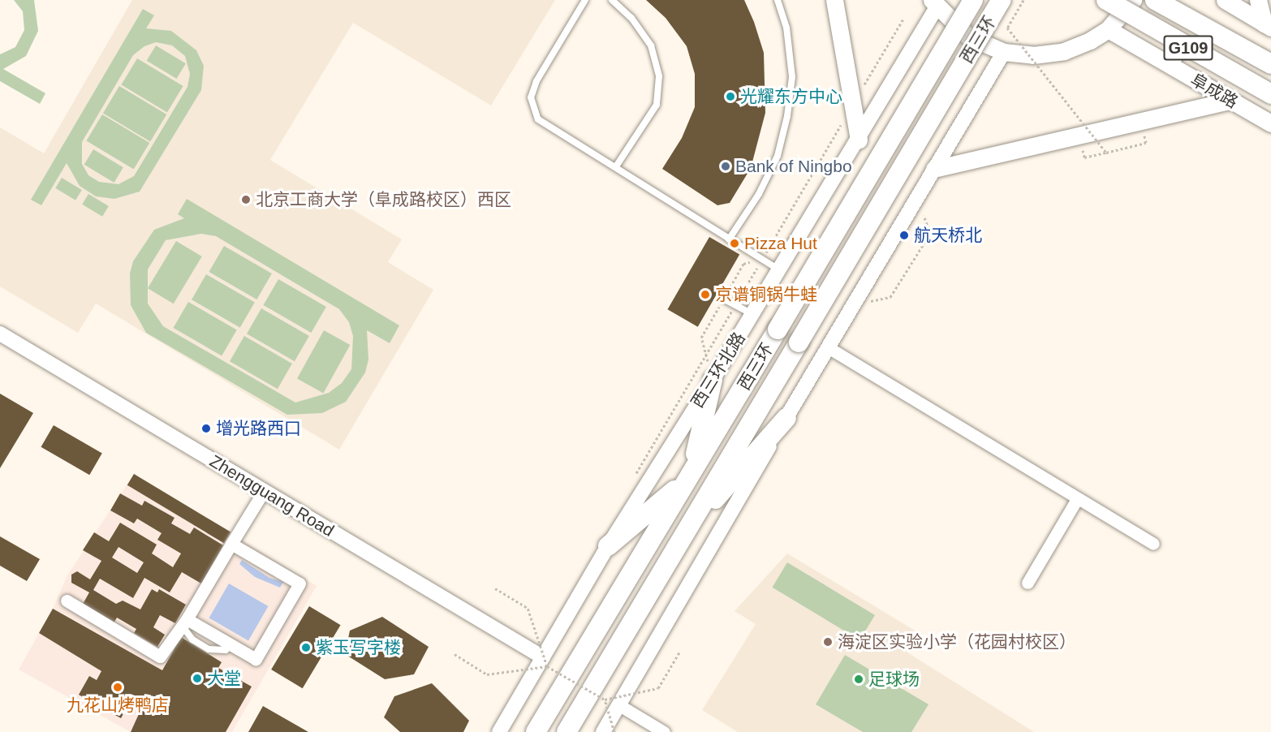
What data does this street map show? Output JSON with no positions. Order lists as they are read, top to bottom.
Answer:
{
  "streets": {
    "highway": ["西三环", "G109"],
    "main road": ["阜成路"],
    "street": ["西三环北路", "Zhengguang Road"]
  },
  "crossings": [
    ["西三环北路", "Zhengguang Road"]
  ],
  "places": [
    "光耀东方中心",
    "Bank of Ningbo",
    "北京工商大学（阜成路校区）西区",
    "航天桥北",
    "Pizza Hut",
    "京谱铜锅牛蛙",
    "增光路西口",
    "海淀区实验小学（花园村校区）",
    "紫玉写字楼",
    "大堂",
    "足球场",
    "九花山烤鸭店"
  ]
}
